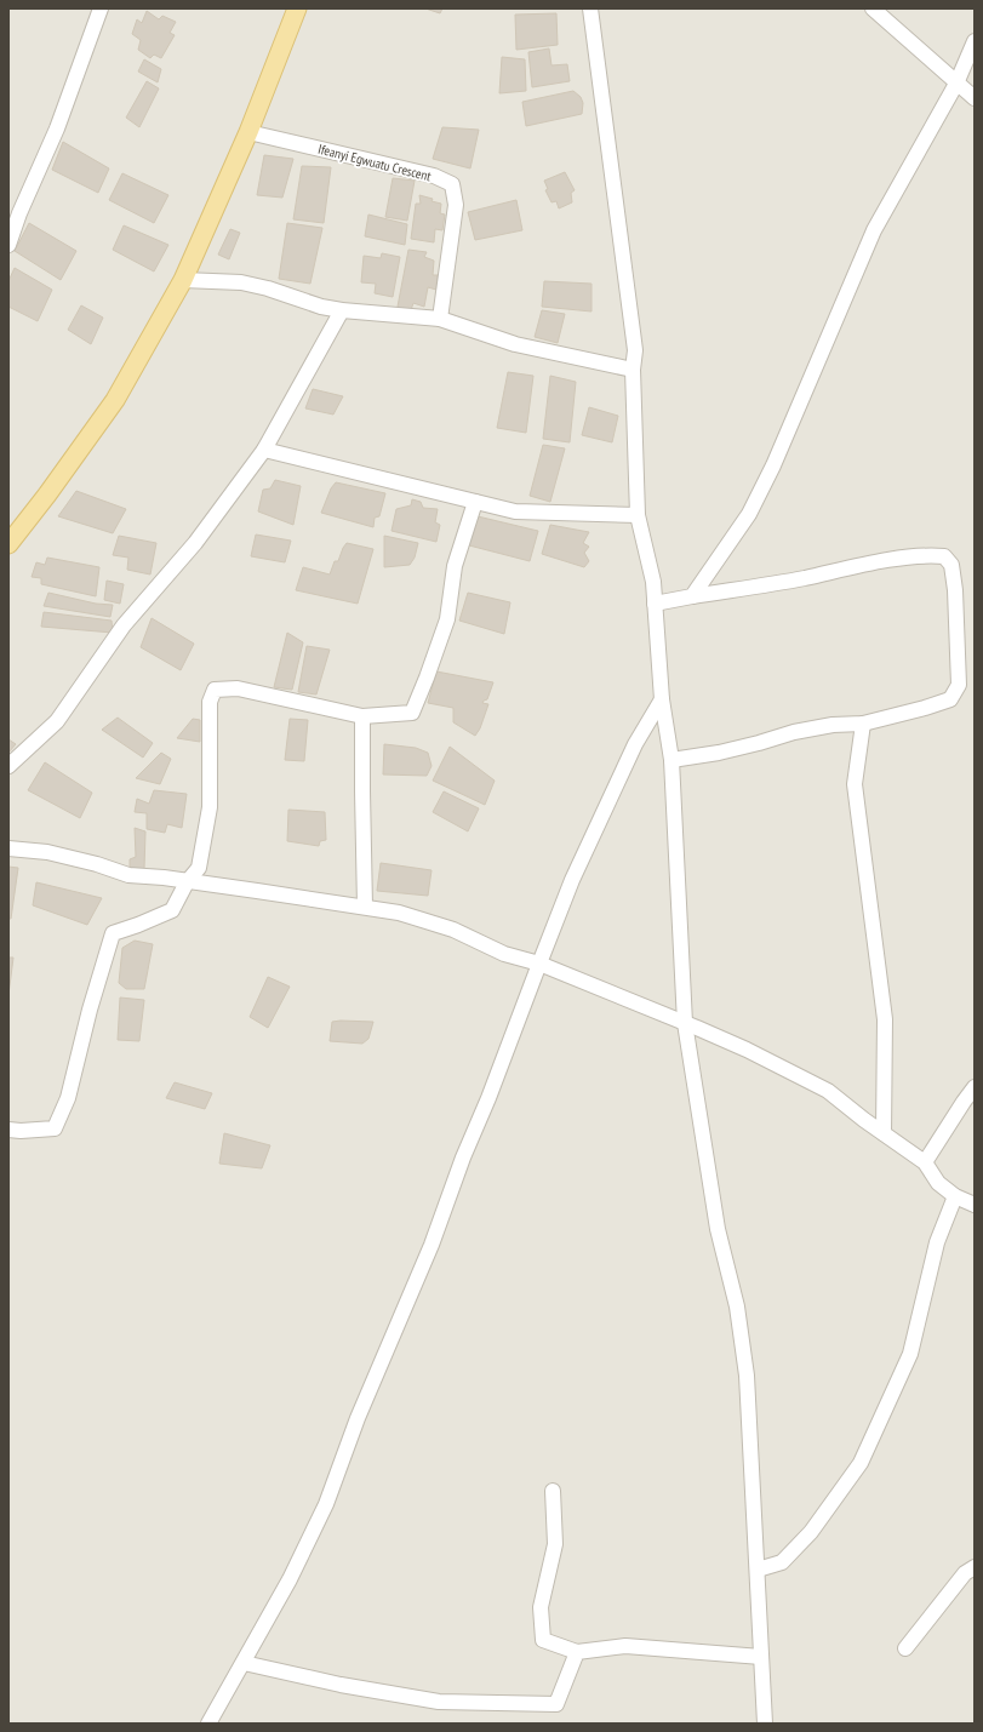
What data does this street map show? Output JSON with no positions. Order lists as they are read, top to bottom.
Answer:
{
  "streets": {
    "street": ["Ifeanyi Egwuatu Crescent"]
  }
}
